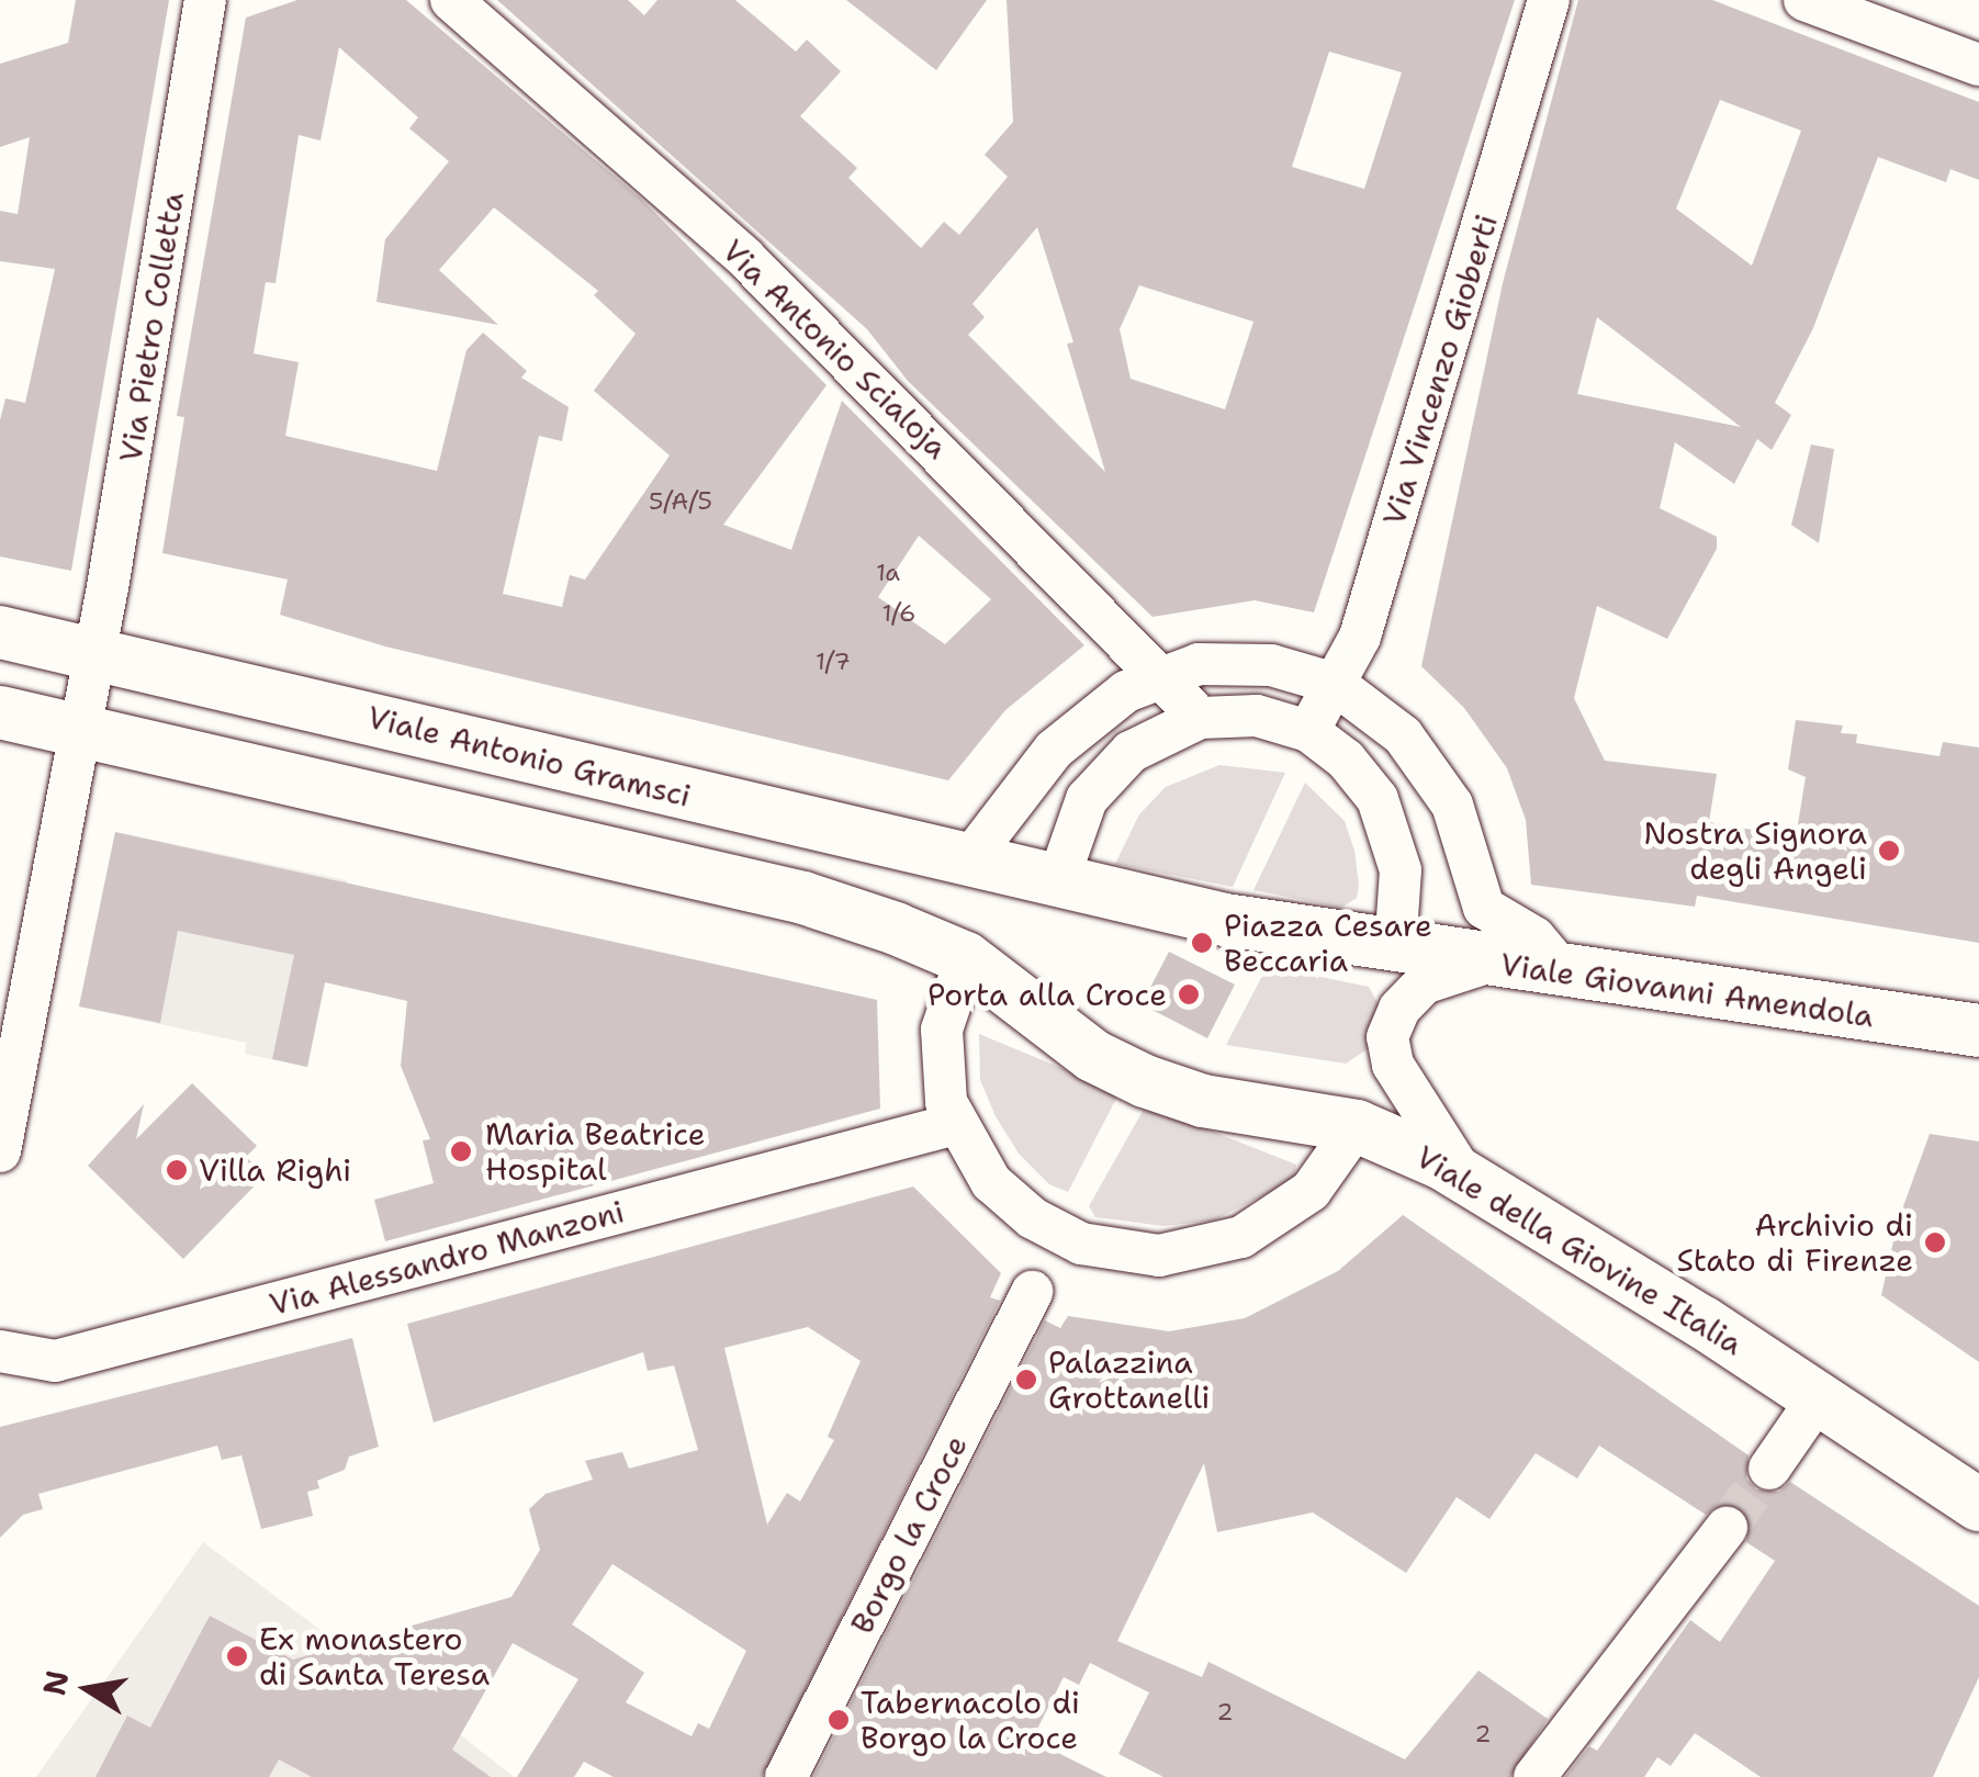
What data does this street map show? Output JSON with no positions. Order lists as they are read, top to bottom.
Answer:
{
  "streets": {
    "main road": ["Viale Antonio Gramsci", "Viale Giovanni Amendola", "Viale della Giovine Italia"],
    "street": [
      "Via Pietro Colletta",
      "Via Antonio Scialoja",
      "Via Vincenzo Gioberti",
      "Via Alessandro Manzoni",
      "Borgo la Croce"
    ]
  },
  "crossings": [
    ["Via Pietro Colletta", "Viale Antonio Gramsci"]
  ],
  "places": [
    "Nostra Signora degli Angeli",
    "Piazza Cesare Beccaria",
    "Porta alla Croce",
    "Maria Beatrice Hospital",
    "Villa Righi",
    "Archivio di Stato di Firenze",
    "Palazzina Grottanelli",
    "Ex monastero di Santa Teresa",
    "Tabernacolo di Borgo la Croce"
  ],
  "house_numbers": [
    "5/A/5",
    "1a",
    "1/6",
    "1/7",
    "2",
    "2"
  ],
  "north": "left"
}
